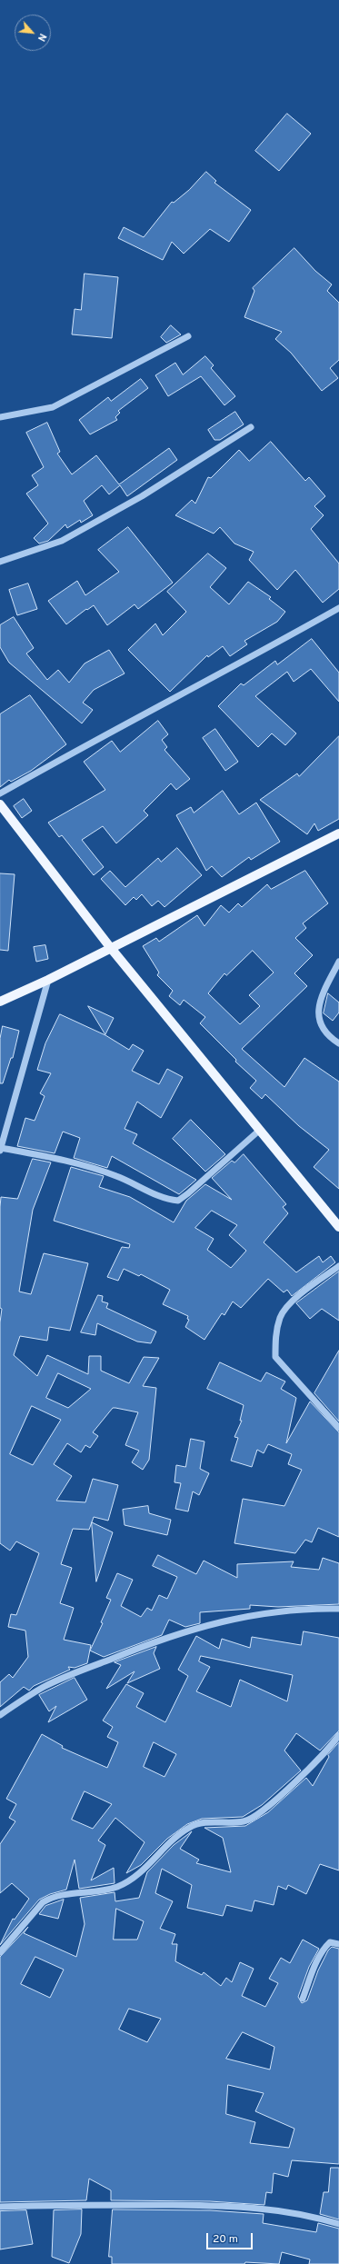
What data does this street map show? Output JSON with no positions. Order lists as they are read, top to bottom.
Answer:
{
  "scale_bar": "20 m",
  "north": "bottom right"
}
